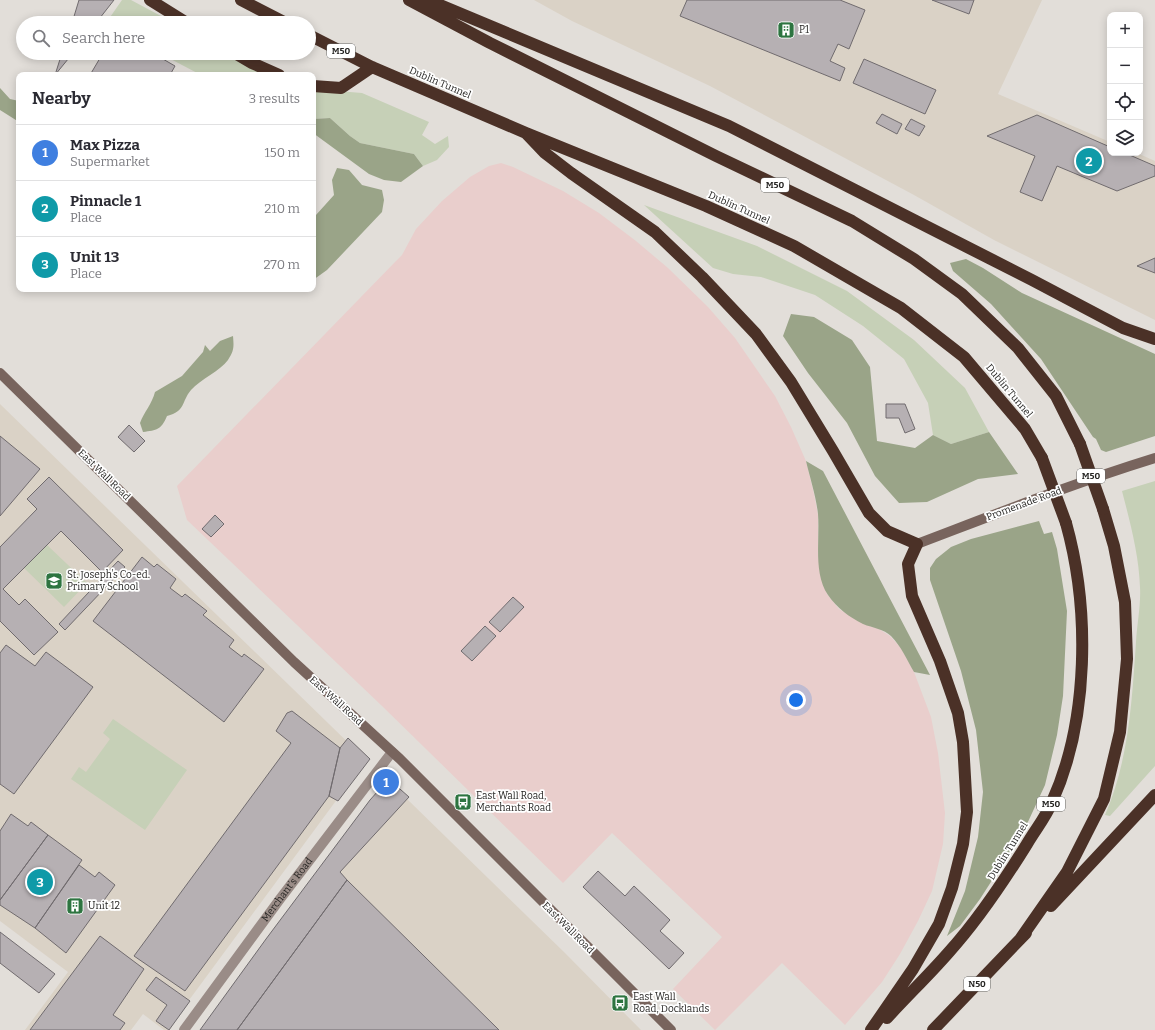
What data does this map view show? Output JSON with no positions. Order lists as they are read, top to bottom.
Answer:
{
  "streets": {
    "highway": ["M50", "Dublin Tunnel", "N50"],
    "main road": ["East Wall Road", "Promenade Road"],
    "street": ["Merchant's Road"]
  },
  "crossings": [
    ["M50", "Dublin Tunnel"],
    ["M50", "Promenade Road"],
    ["M50", "N50"],
    ["East Wall Road", "Merchant's Road"]
  ],
  "places": {
    "building": ["P1", "Unit 12"],
    "school or university": ["St. Joseph’s Co-ed. Primary School"],
    "bus stop": ["East Wall Road, Merchants Road", "East Wall Road, Docklands"]
  },
  "page": {
    "map_buttons": ["+", "−"],
    "search": "Search here",
    "heading": ["Nearby", "3 results"],
    "list": [
      {
        "mark": "1",
        "name": "Max Pizza",
        "note": "Supermarket",
        "value": "150 m"
      },
      {
        "mark": "2",
        "name": "Pinnacle 1",
        "note": "Place",
        "value": "210 m"
      },
      {
        "mark": "3",
        "name": "Unit 13",
        "note": "Place",
        "value": "270 m"
      }
    ],
    "pins": ["2", "1", "3"]
  }
}
